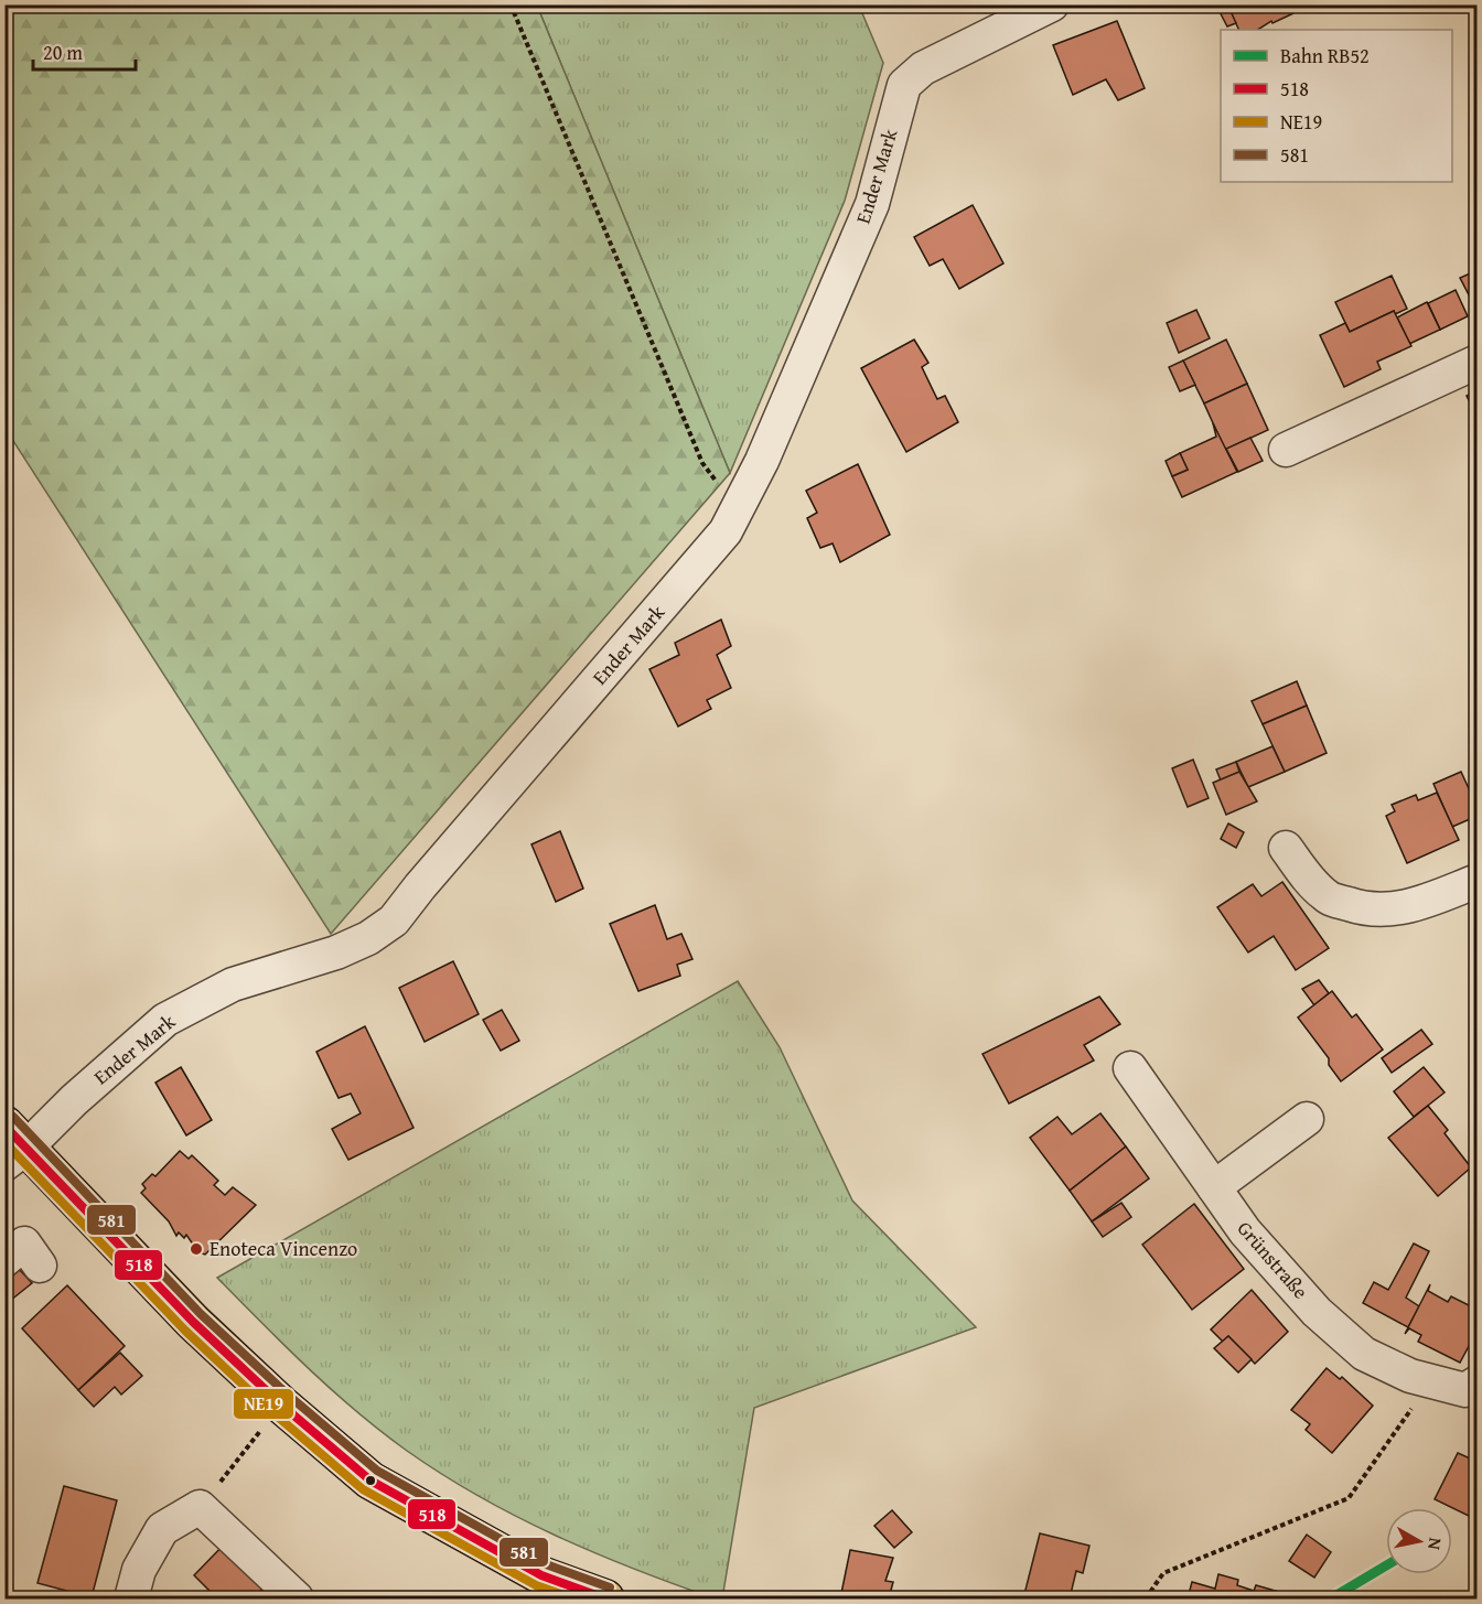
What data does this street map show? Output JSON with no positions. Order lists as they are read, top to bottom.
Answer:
{
  "streets": {
    "street": ["Ender Mark", "Grünstraße"]
  },
  "places": ["Enoteca Vincenzo"],
  "lines": [
    "transit line 581",
    "transit line 518",
    "transit line NE19",
    "rail line RB52"
  ],
  "legend": [
    "Bahn RB52",
    "518",
    "NE19",
    "581"
  ],
  "scale_bar": "20 m",
  "north": "right"
}
